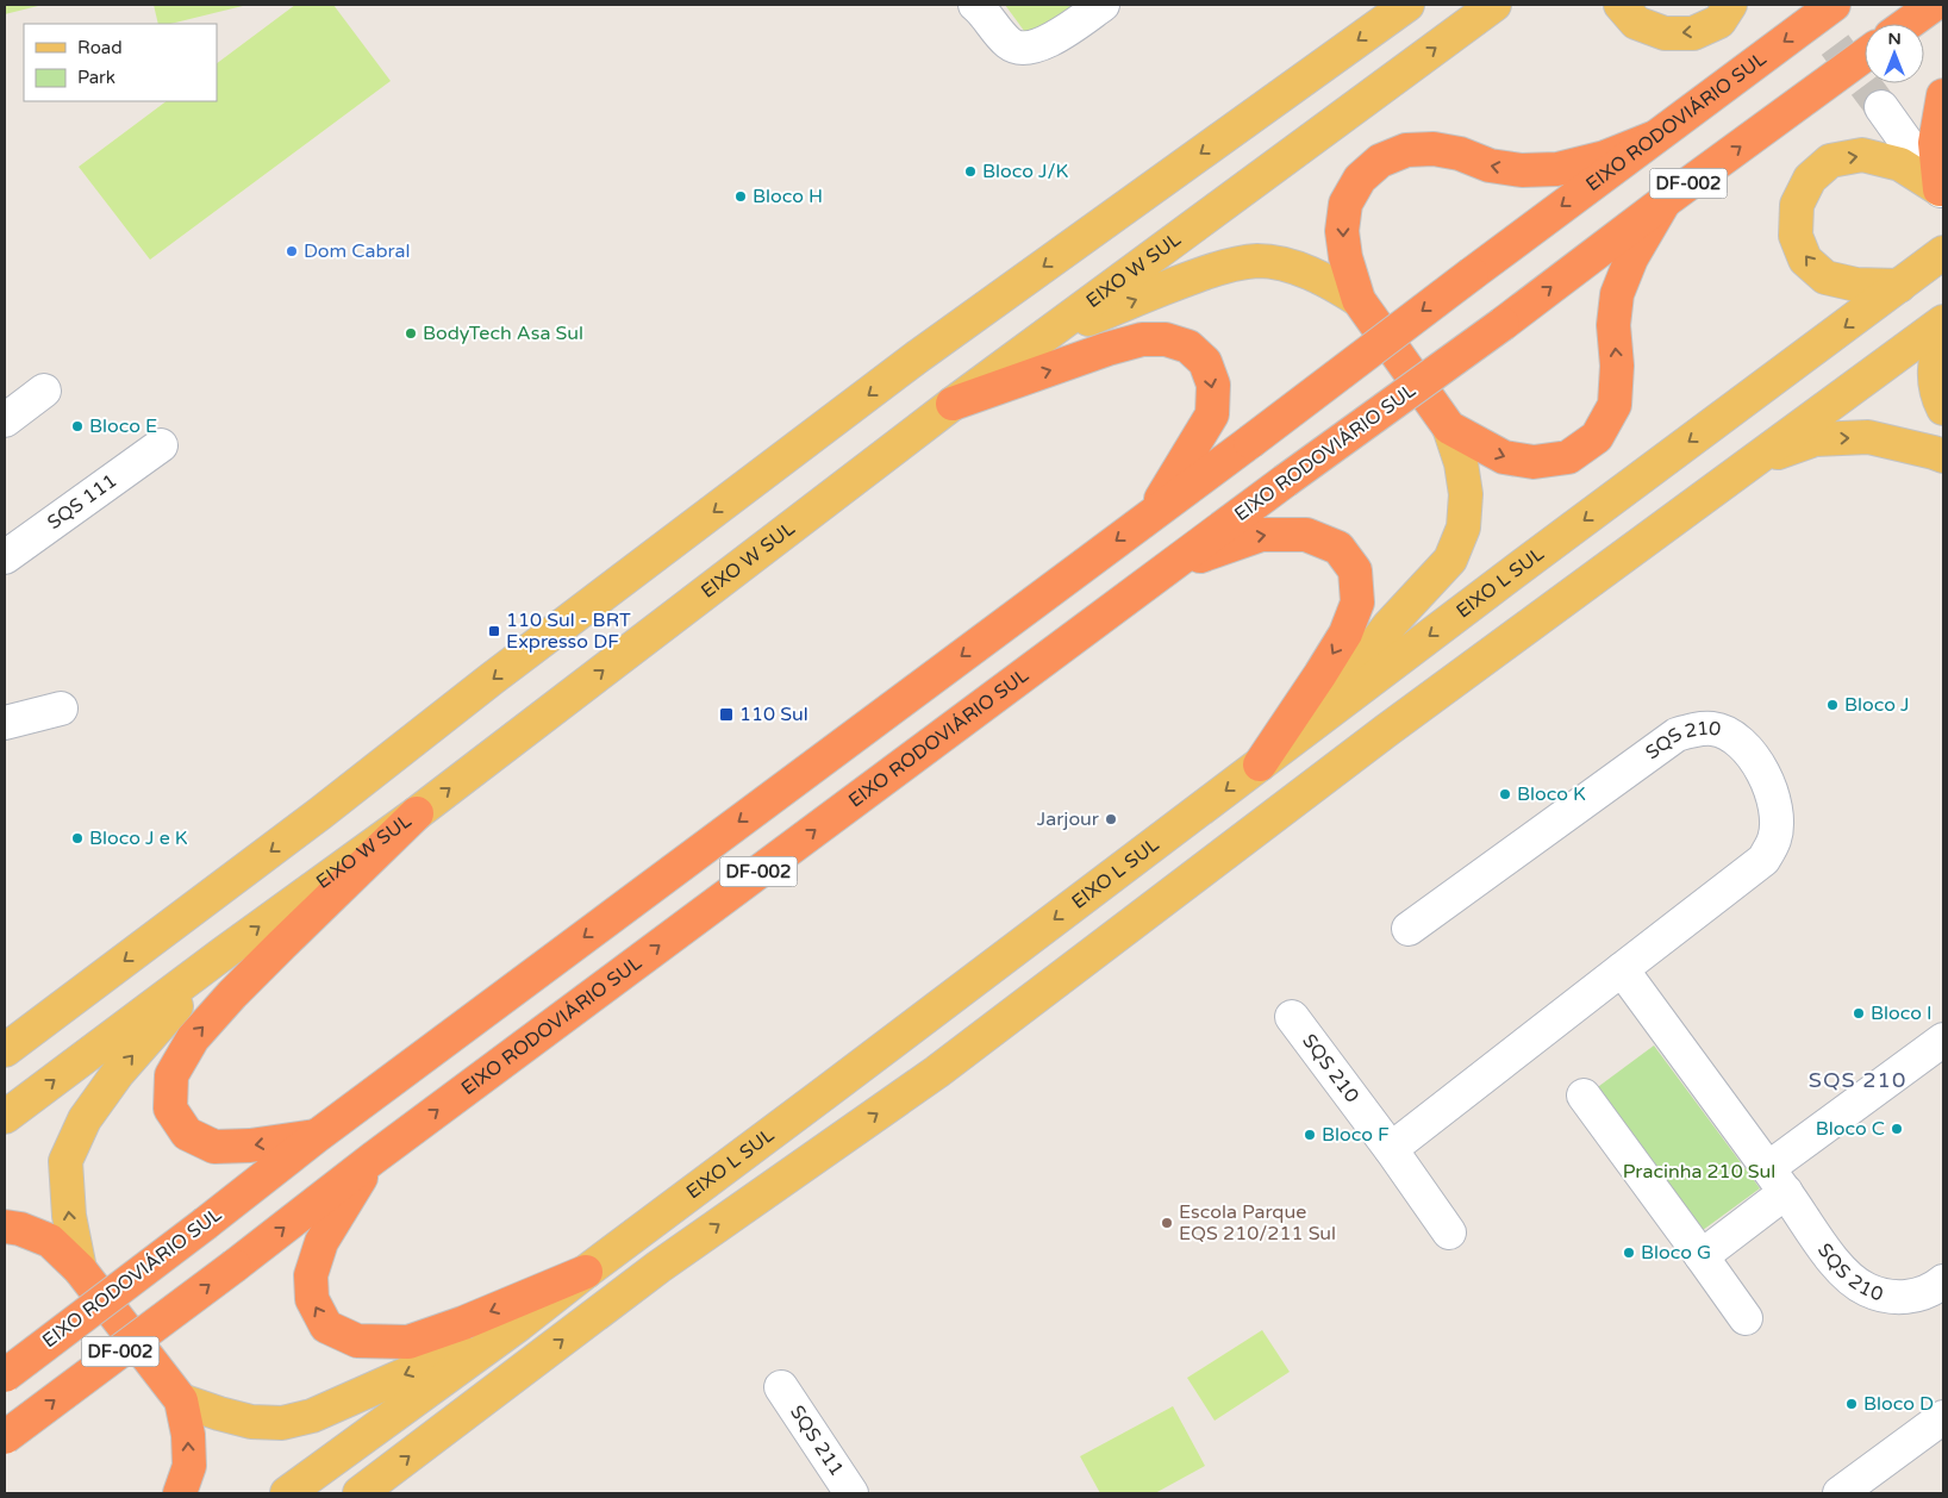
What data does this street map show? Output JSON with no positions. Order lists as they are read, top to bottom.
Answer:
{
  "streets": {
    "highway": ["EIXO RODOVIÁRIO SUL", "DF-002"],
    "main road": ["EIXO W SUL", "EIXO L SUL"],
    "street": ["SQS 111", "SQS 210", "SQS 211"]
  },
  "districts": ["SQS 210"],
  "parks": ["Pracinha 210 Sul"],
  "places": {
    "other": [
      "Bloco J/K",
      "Bloco H",
      "Dom Cabral",
      "BodyTech Asa Sul",
      "Bloco E",
      "Bloco J",
      "Bloco K",
      "Jarjour",
      "Bloco J e K",
      "Bloco I",
      "Bloco C",
      "Bloco F",
      "Escola Parque EQS 210/211 Sul",
      "Bloco G",
      "Bloco D"
    ],
    "transit": ["110 Sul - BRT Expresso DF", "110 Sul"]
  },
  "legend": ["Road", "Park"],
  "north": "top"
}
